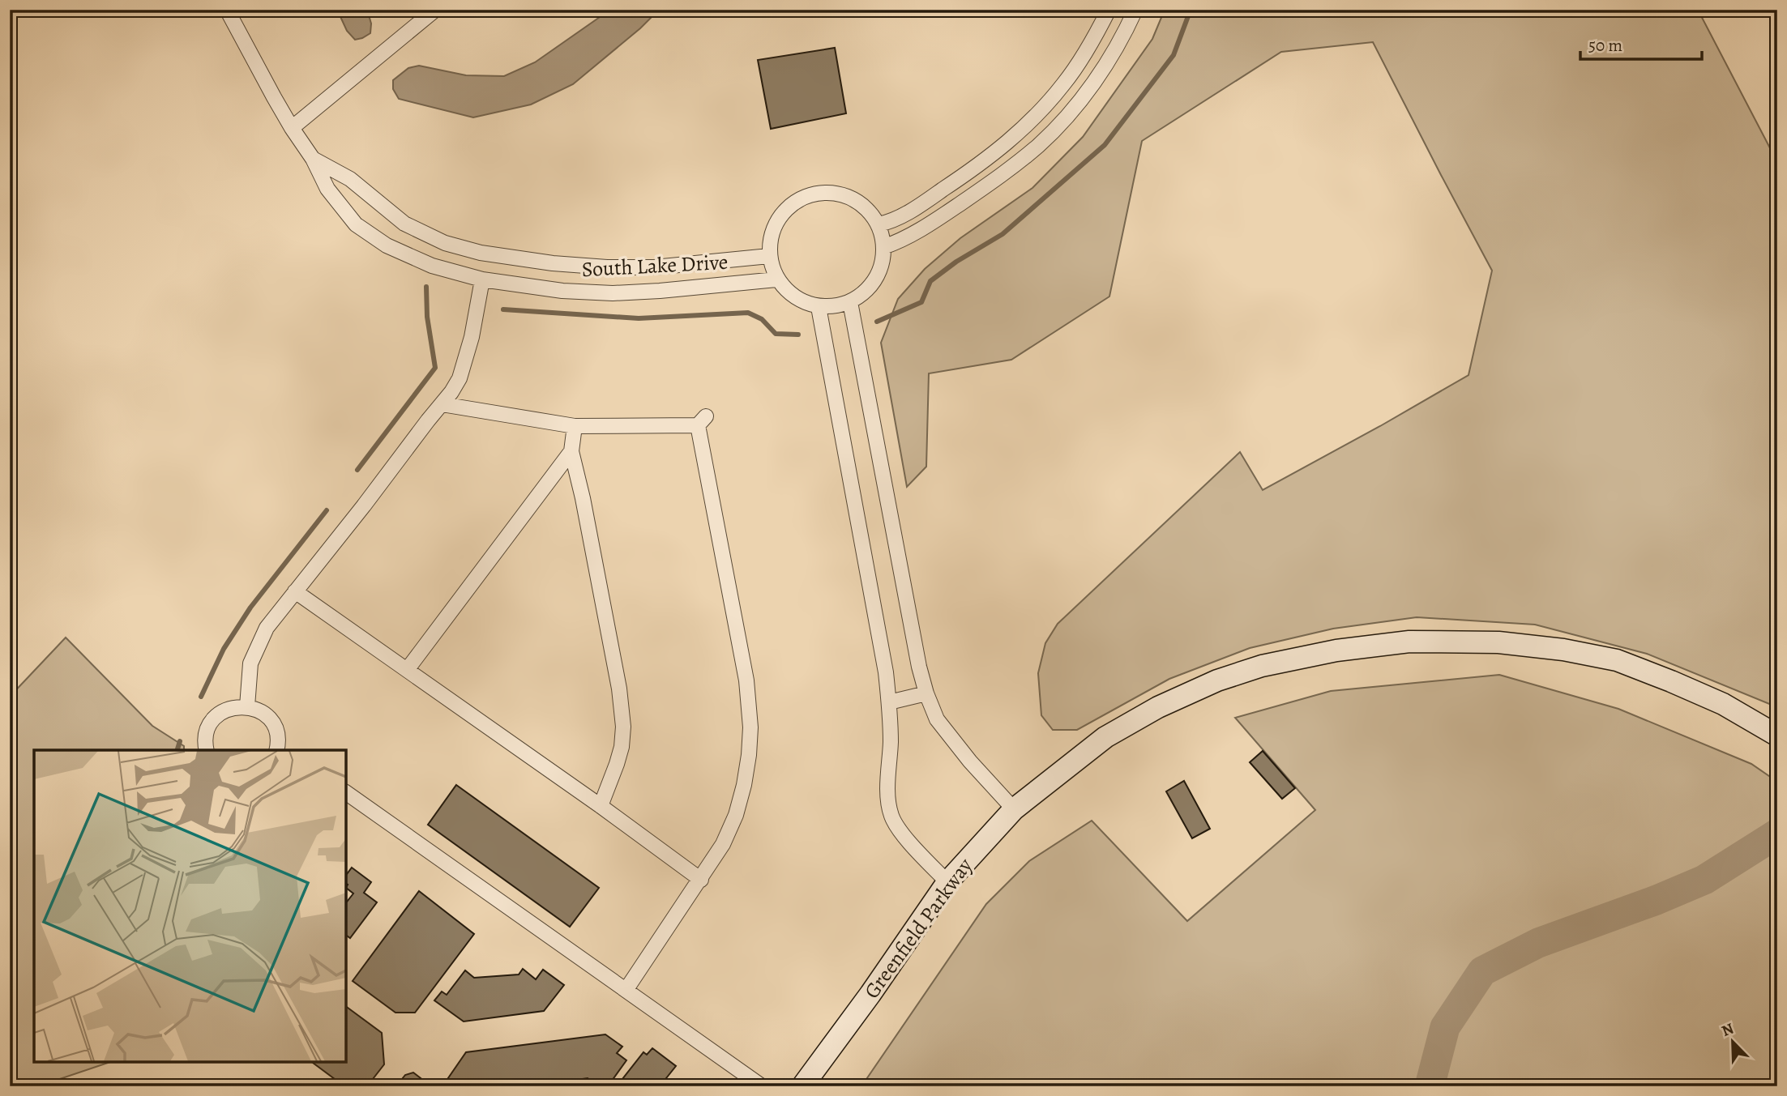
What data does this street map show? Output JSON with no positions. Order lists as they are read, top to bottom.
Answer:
{
  "streets": {
    "main road": ["Greenfield Parkway"],
    "street": ["South Lake Drive"]
  },
  "scale_bar": "50 m",
  "north": "top left"
}
